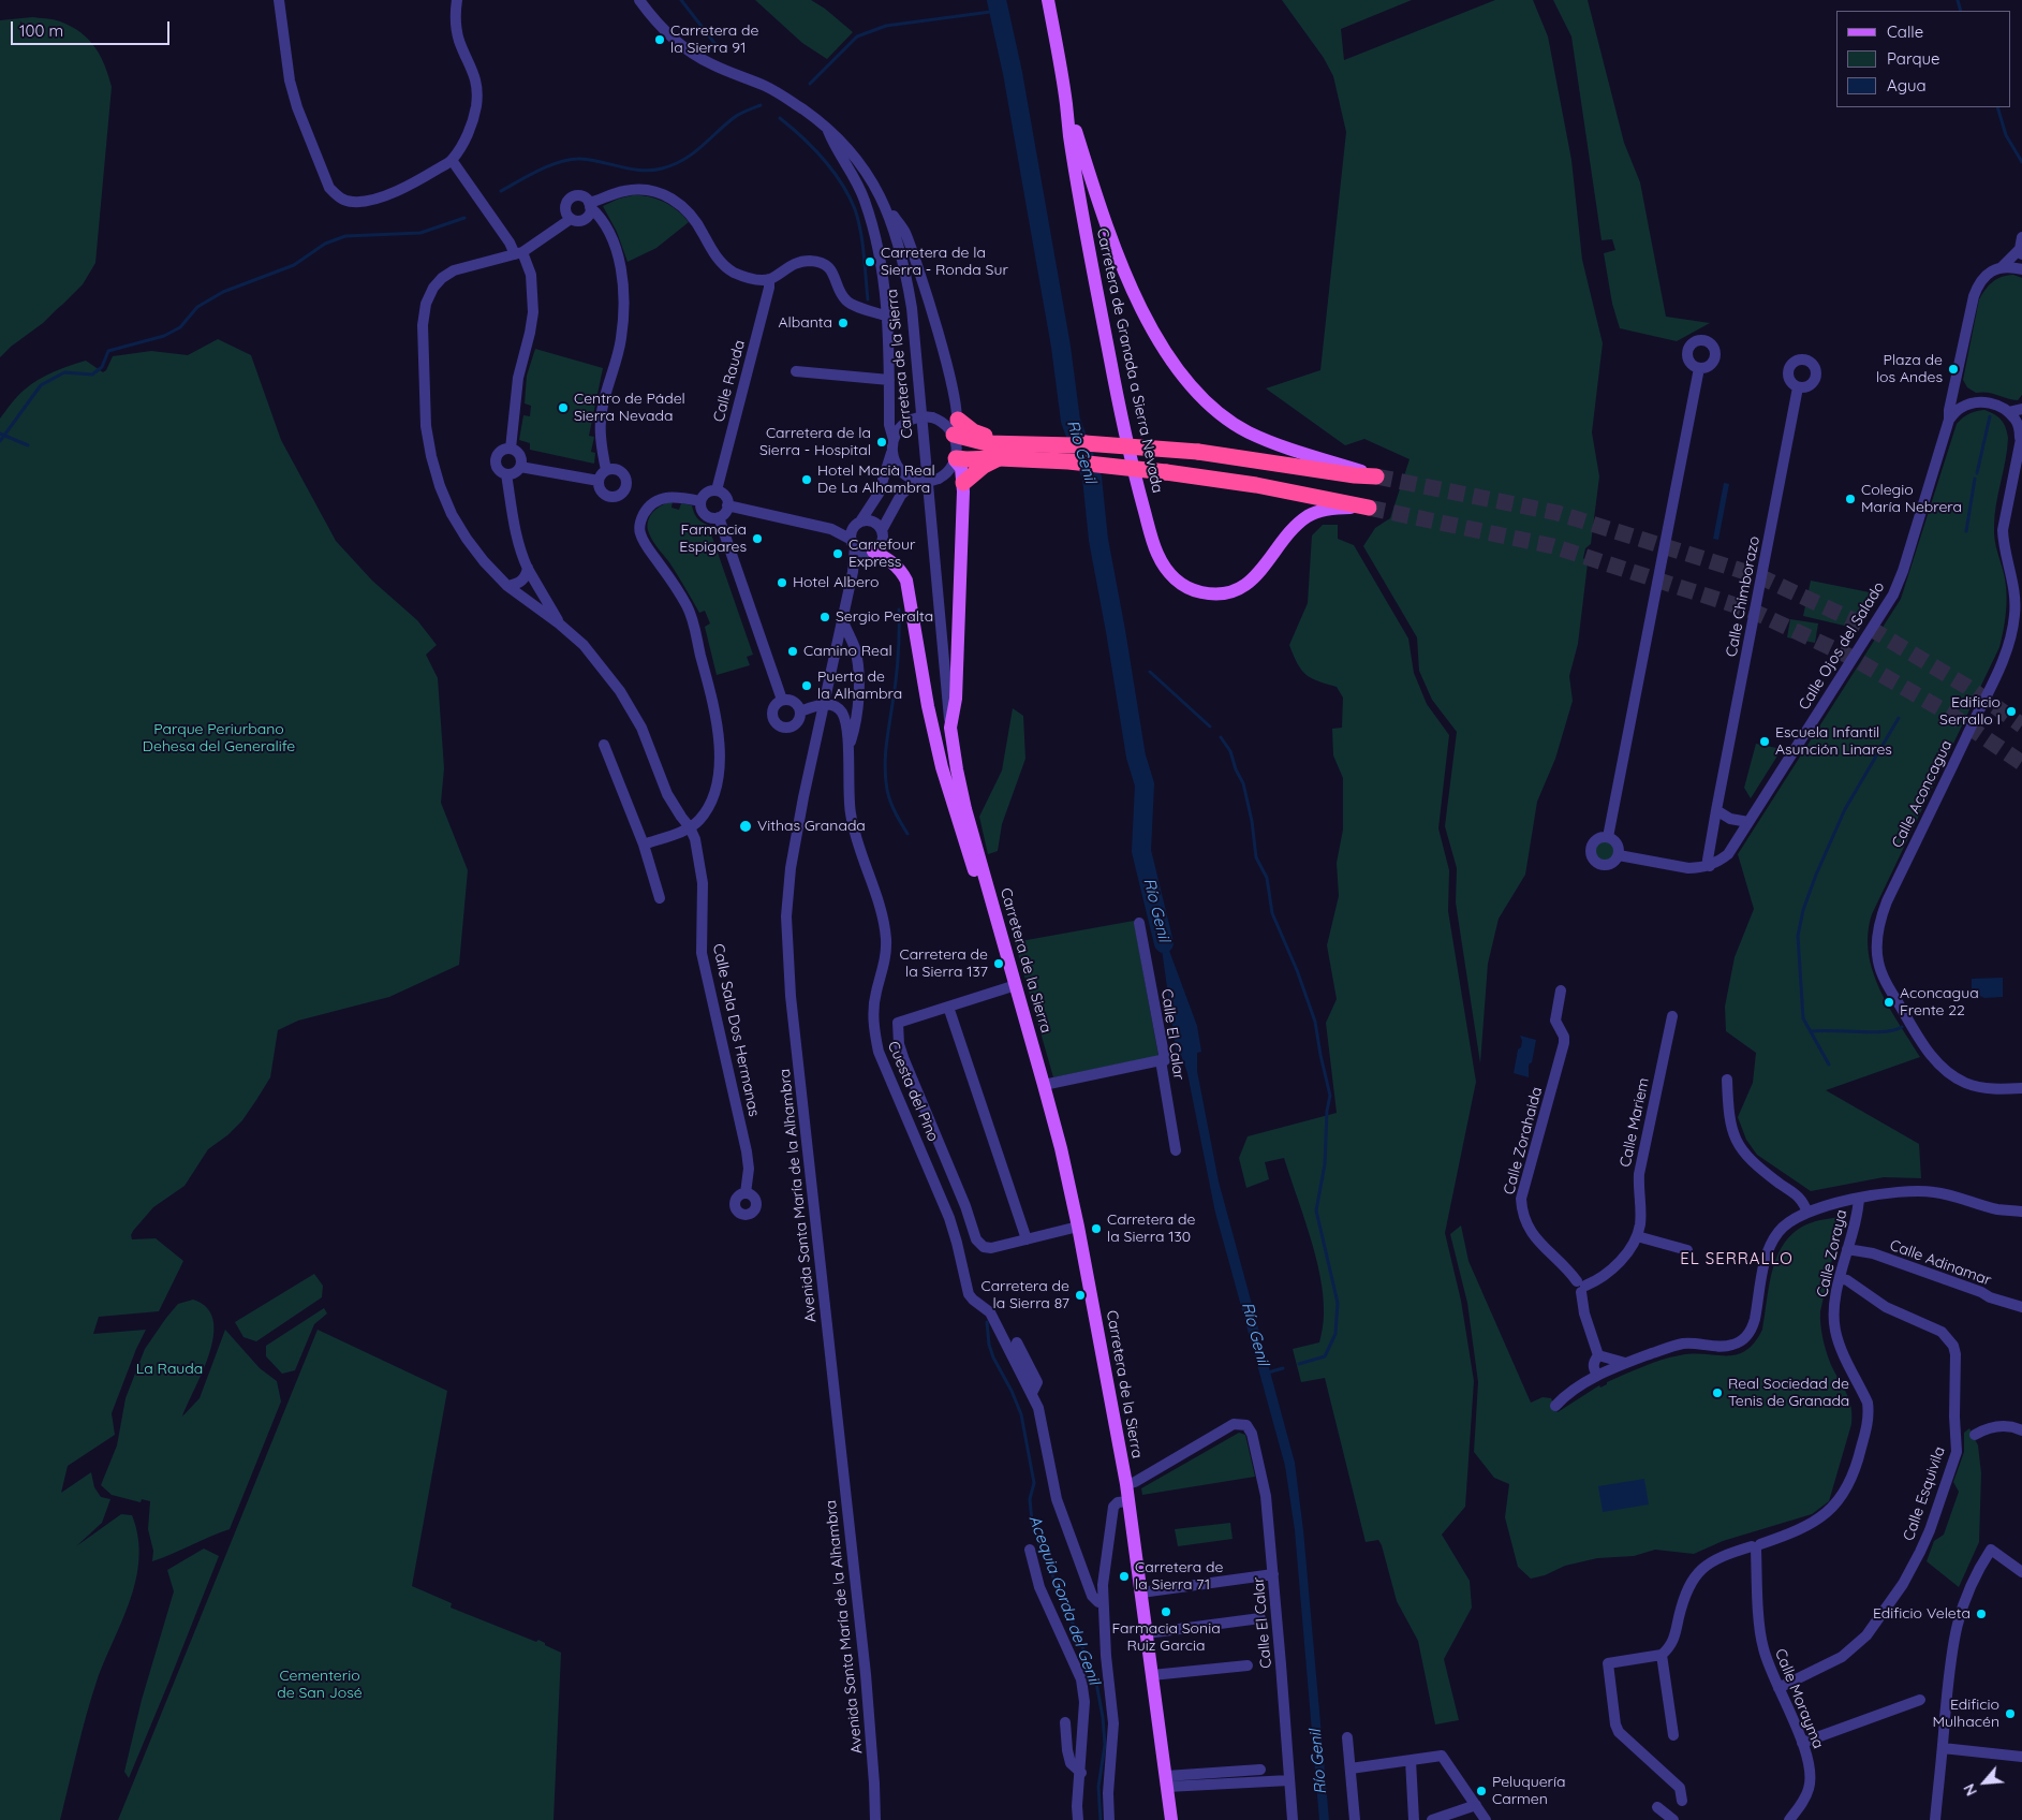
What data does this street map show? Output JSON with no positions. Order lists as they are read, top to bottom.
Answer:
{
  "streets": {
    "main road": ["Carretera de Granada a Sierra Nevada", "Carretera de la Sierra"],
    "street": [
      "Calle Rauda",
      "Calle Chimborazo",
      "Calle Ojos del Salado",
      "Calle Aconcagua",
      "Calle Sala Dos Hermanas",
      "Calle El Calar",
      "Cuesta del Pino",
      "Calle Mariem",
      "Calle Zorahaida",
      "Avenida Santa María de la Alhambra",
      "Calle Zoraya",
      "Calle Adinamar",
      "Calle Esquivila",
      "Calle Morayma"
    ]
  },
  "crossings": [
    ["Carretera de la Sierra", "Calle El Calar"],
    ["Calle Chimborazo", "Calle Ojos del Salado"],
    ["Cuesta del Pino", "Avenida Santa María de la Alhambra"],
    ["Calle Zoraya", "Calle Adinamar"],
    ["Calle Zoraya", "Calle Esquivila"],
    ["Calle Zoraya", "Calle Morayma"],
    ["Calle Esquivila", "Calle Morayma"]
  ],
  "districts": ["EL SERRALLO"],
  "water": ["Río Genil", "Acequia Gorda del Genil"],
  "parks": ["Parque Periurbano Dehesa del Generalife", "La Rauda", "Cementerio de San José"],
  "places": [
    "Carretera de la Sierra 91",
    "Carretera de la Sierra - Ronda Sur",
    "Albanta",
    "Plaza de los Andes",
    "Centro de Pádel Sierra Nevada",
    "Carretera de la Sierra - Hospital",
    "Hotel Macià Real De La Alhambra",
    "Colegio María Nebrera",
    "Farmacia Espigares",
    "Carrefour Express",
    "Hotel Albero",
    "Sergio Peralta",
    "Camino Real",
    "Puerta de la Alhambra",
    "Edificio Serrallo I",
    "Escuela Infantil Asunción Linares",
    "Vithas Granada",
    "Carretera de la Sierra 137",
    "Aconcagua Frente 22",
    "Carretera de la Sierra 130",
    "Carretera de la Sierra 87",
    "Real Sociedad de Tenis de Granada",
    "Carretera de la Sierra 71",
    "Farmacia Sonia Ruiz Garcia",
    "Edificio Veleta",
    "Edificio Mulhacén",
    "Peluquería Carmen"
  ],
  "legend": ["Calle", "Parque", "Agua"],
  "scale_bar": "100 m",
  "north": "bottom left"
}
